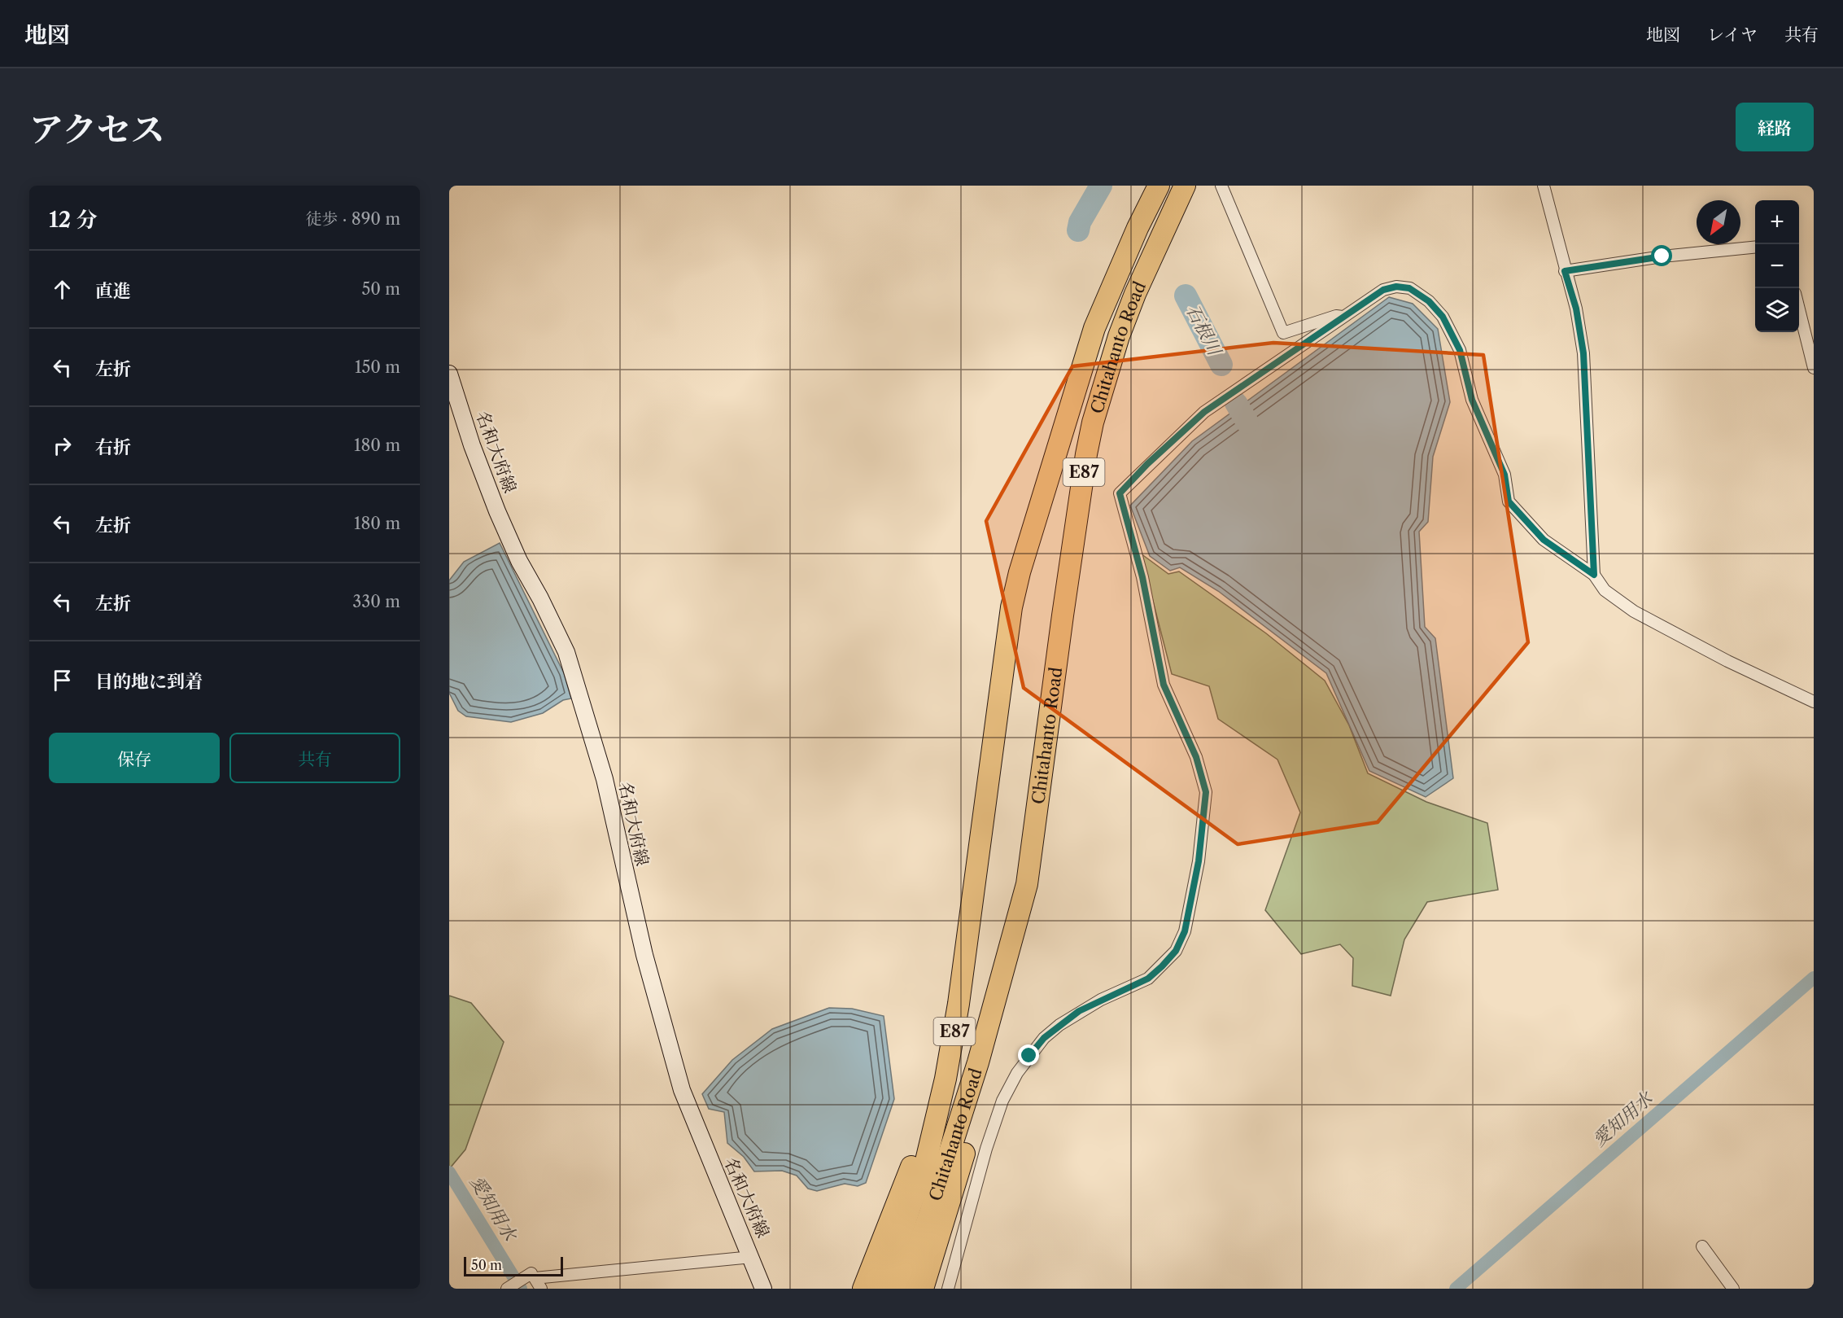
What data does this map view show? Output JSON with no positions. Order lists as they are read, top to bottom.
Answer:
{
  "streets": {
    "highway": ["Chitahanto Road", "E87"],
    "main road": ["名和大府線"]
  },
  "water": ["石根川", "愛知用水"],
  "scale_bar": "50 m",
  "north": "bottom left",
  "page": {
    "header": "地図",
    "nav": ["地図", "レイヤ", "共有"],
    "title": "アクセス",
    "buttons": [
      "経路",
      ["保存", "共有"]
    ],
    "heading": ["12 分", "徒歩 · 890 m"],
    "map_buttons": ["+", "−"],
    "list": [
      ["直進", "50 m"],
      ["左折", "150 m"],
      ["右折", "180 m"],
      ["左折", "180 m"],
      ["左折", "330 m"],
      "目的地に到着"
    ],
    "scale": "50 m"
  }
}
